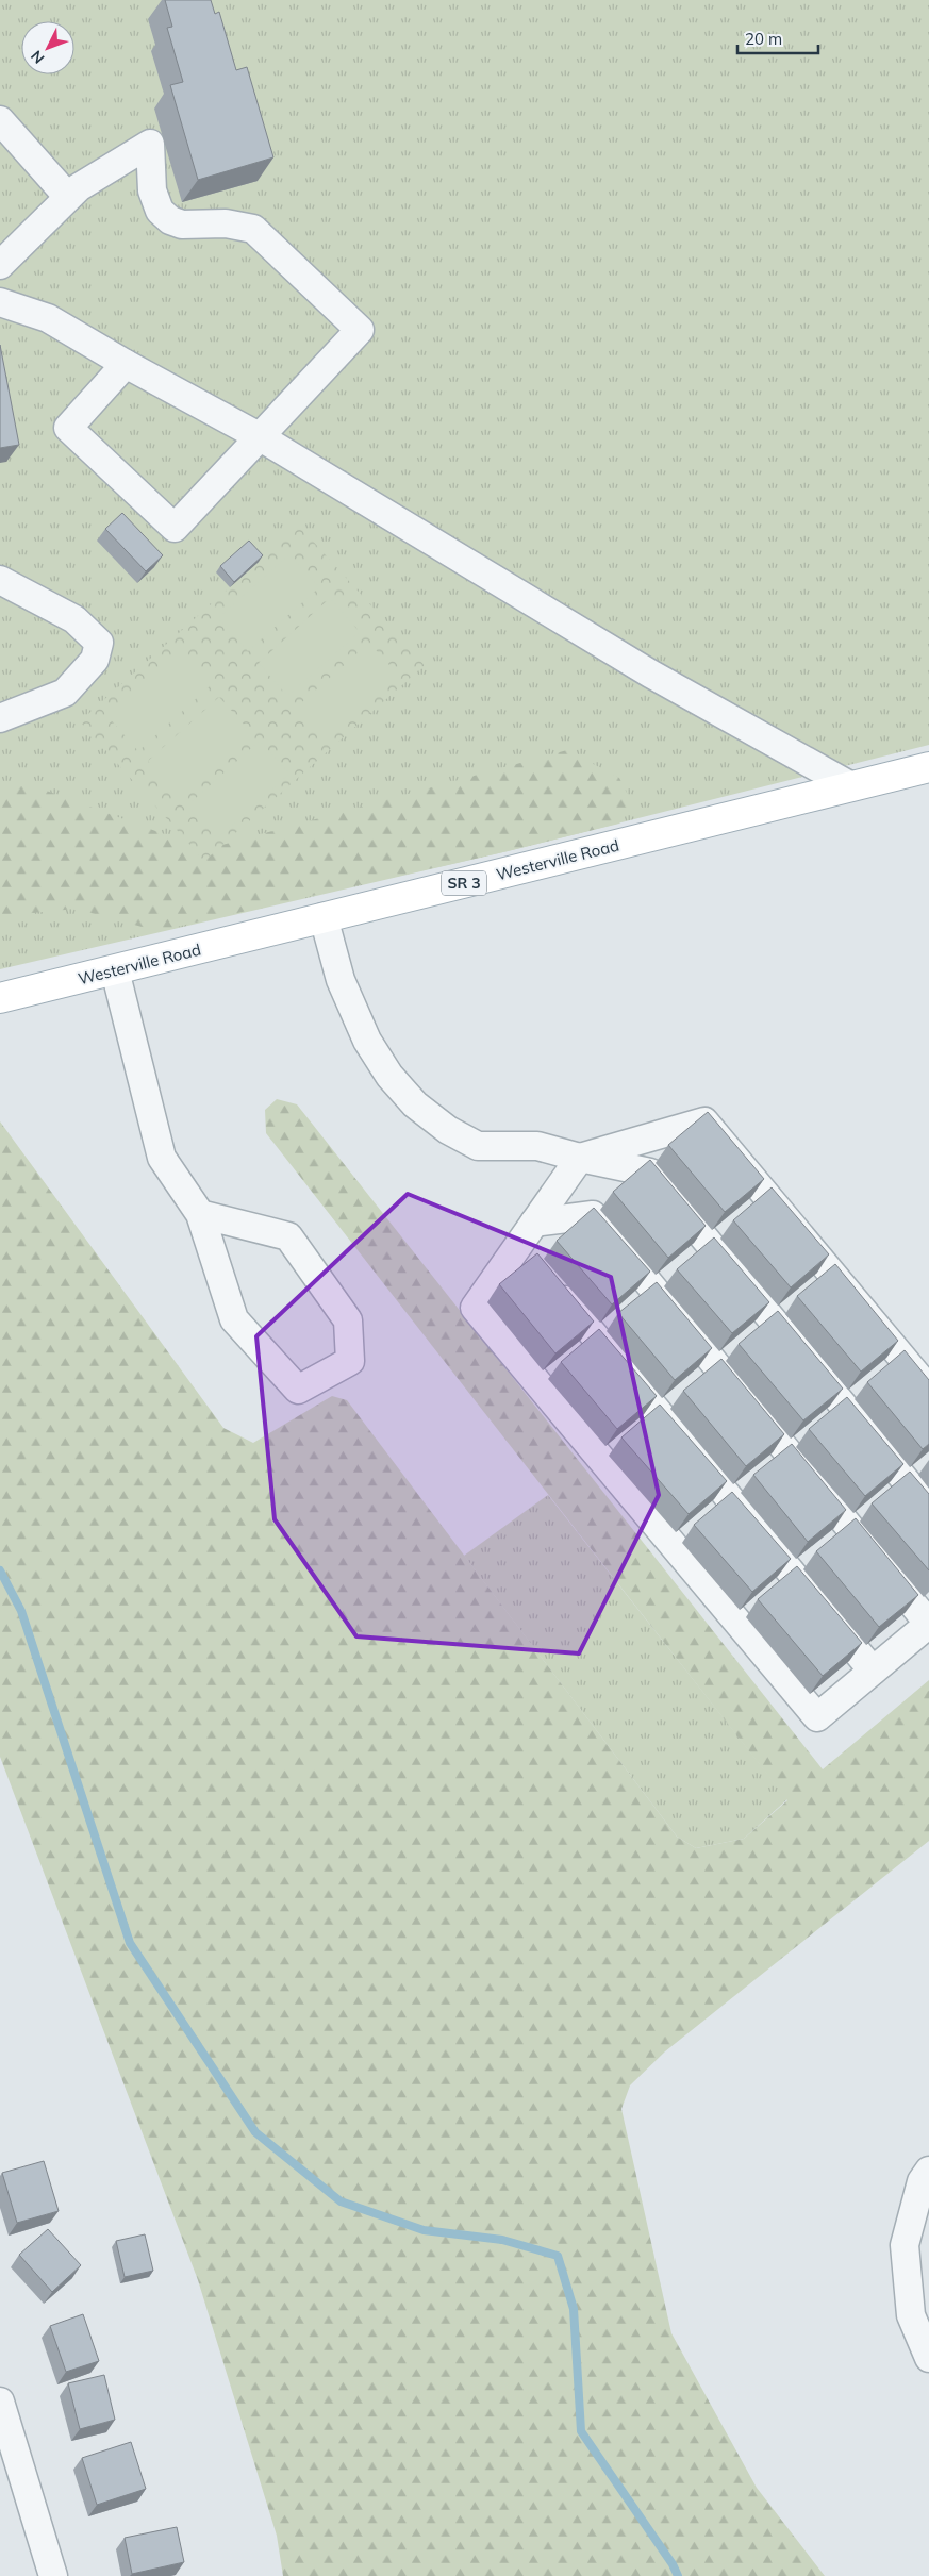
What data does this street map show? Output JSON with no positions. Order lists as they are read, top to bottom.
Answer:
{
  "streets": {
    "main road": ["Westerville Road", "SR 3"]
  },
  "scale_bar": "20 m",
  "north": "bottom left"
}
